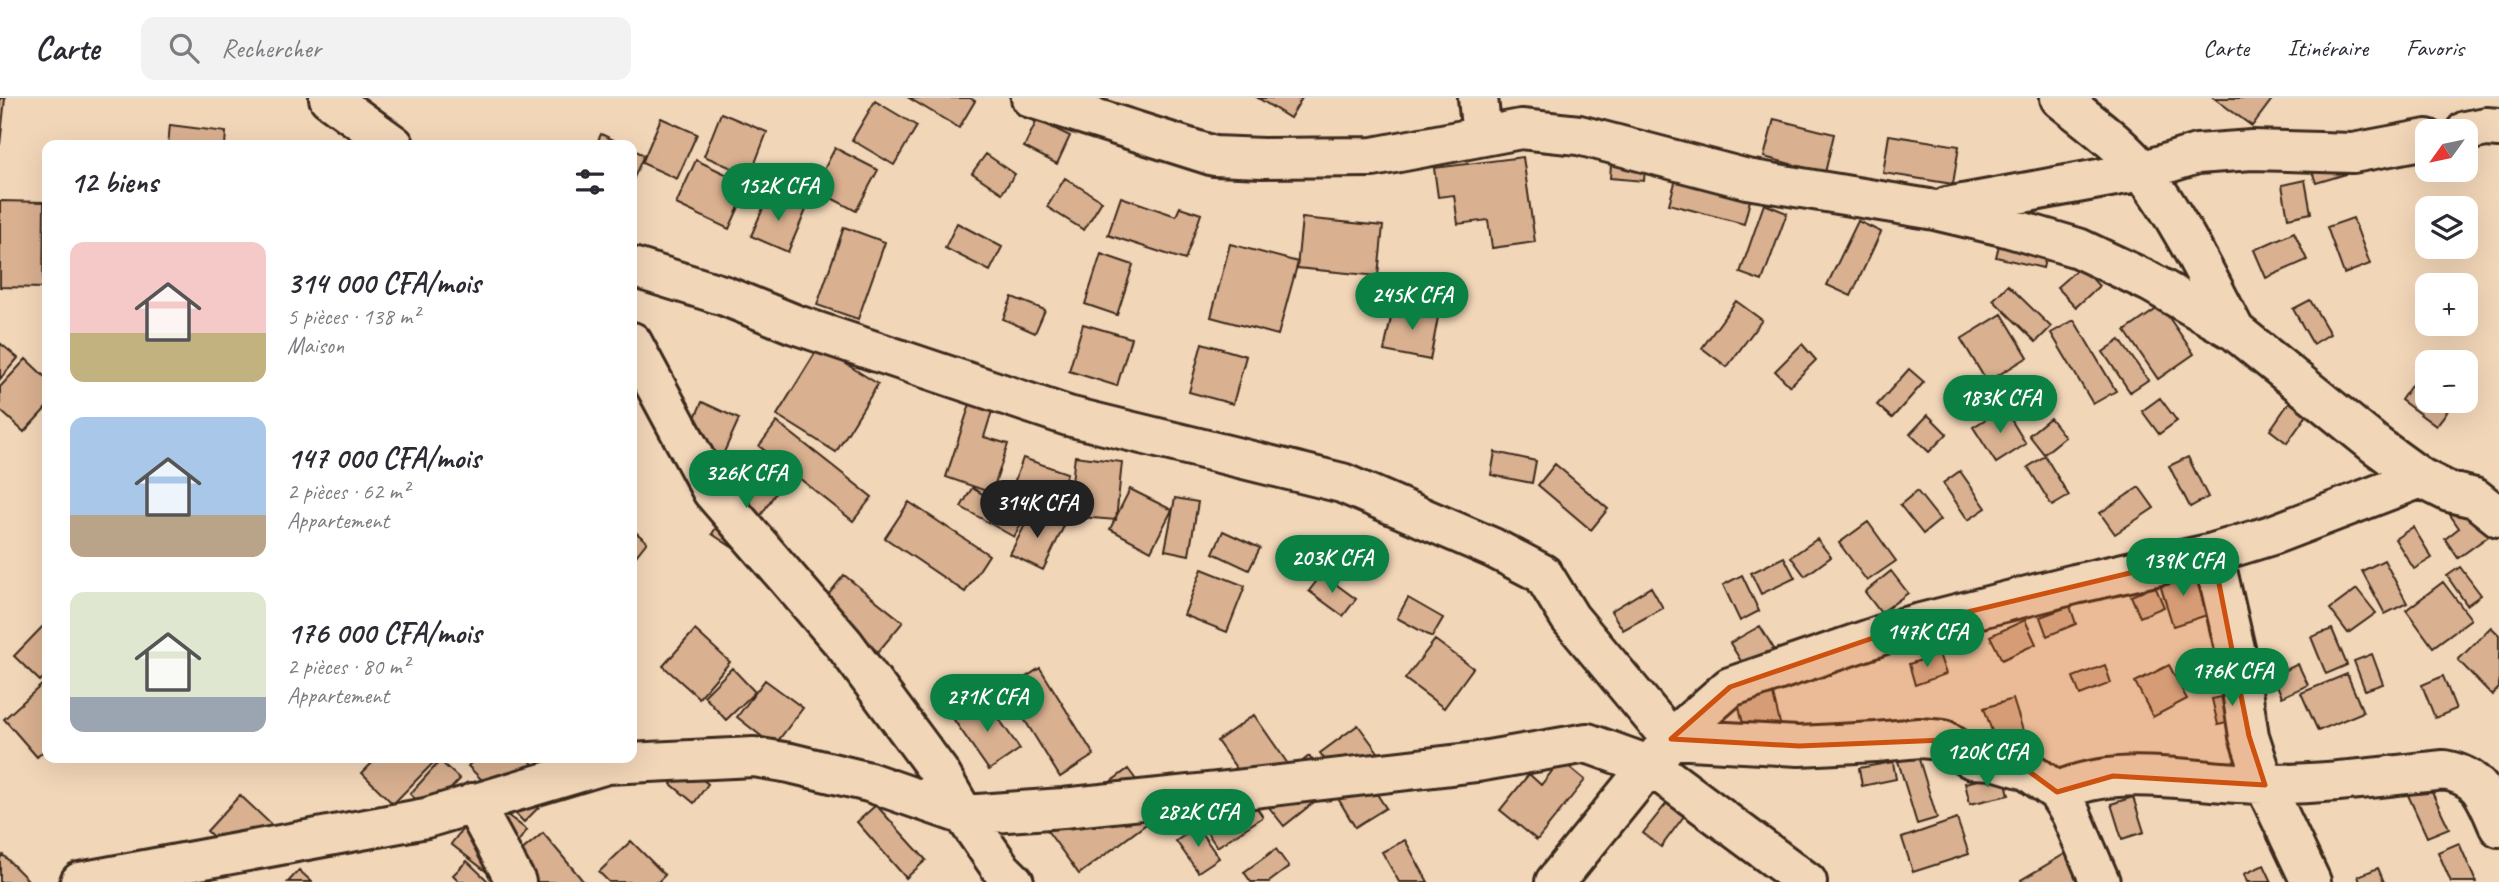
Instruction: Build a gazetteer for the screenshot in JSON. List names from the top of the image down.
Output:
{
  "north": "bottom left",
  "page": {
    "header": "Carte",
    "search": "Rechercher",
    "nav": ["Carte", "Itinéraire", "Favoris"],
    "map_buttons": ["+", "−"],
    "heading": "12 biens",
    "price": [
      "152K CFA",
      "245K CFA",
      "183K CFA",
      "326K CFA",
      "314K CFA",
      "203K CFA",
      "139K CFA",
      "147K CFA",
      "176K CFA",
      "271K CFA",
      "120K CFA",
      "282K CFA"
    ],
    "list": [
      {
        "name": "314 000 CFA/mois",
        "note": "5 pièces · 138 m² · Maison"
      },
      {
        "name": "147 000 CFA/mois",
        "note": "2 pièces · 62 m² · Appartement"
      },
      {
        "name": "176 000 CFA/mois",
        "note": "2 pièces · 80 m² · Appartement"
      }
    ]
  }
}
